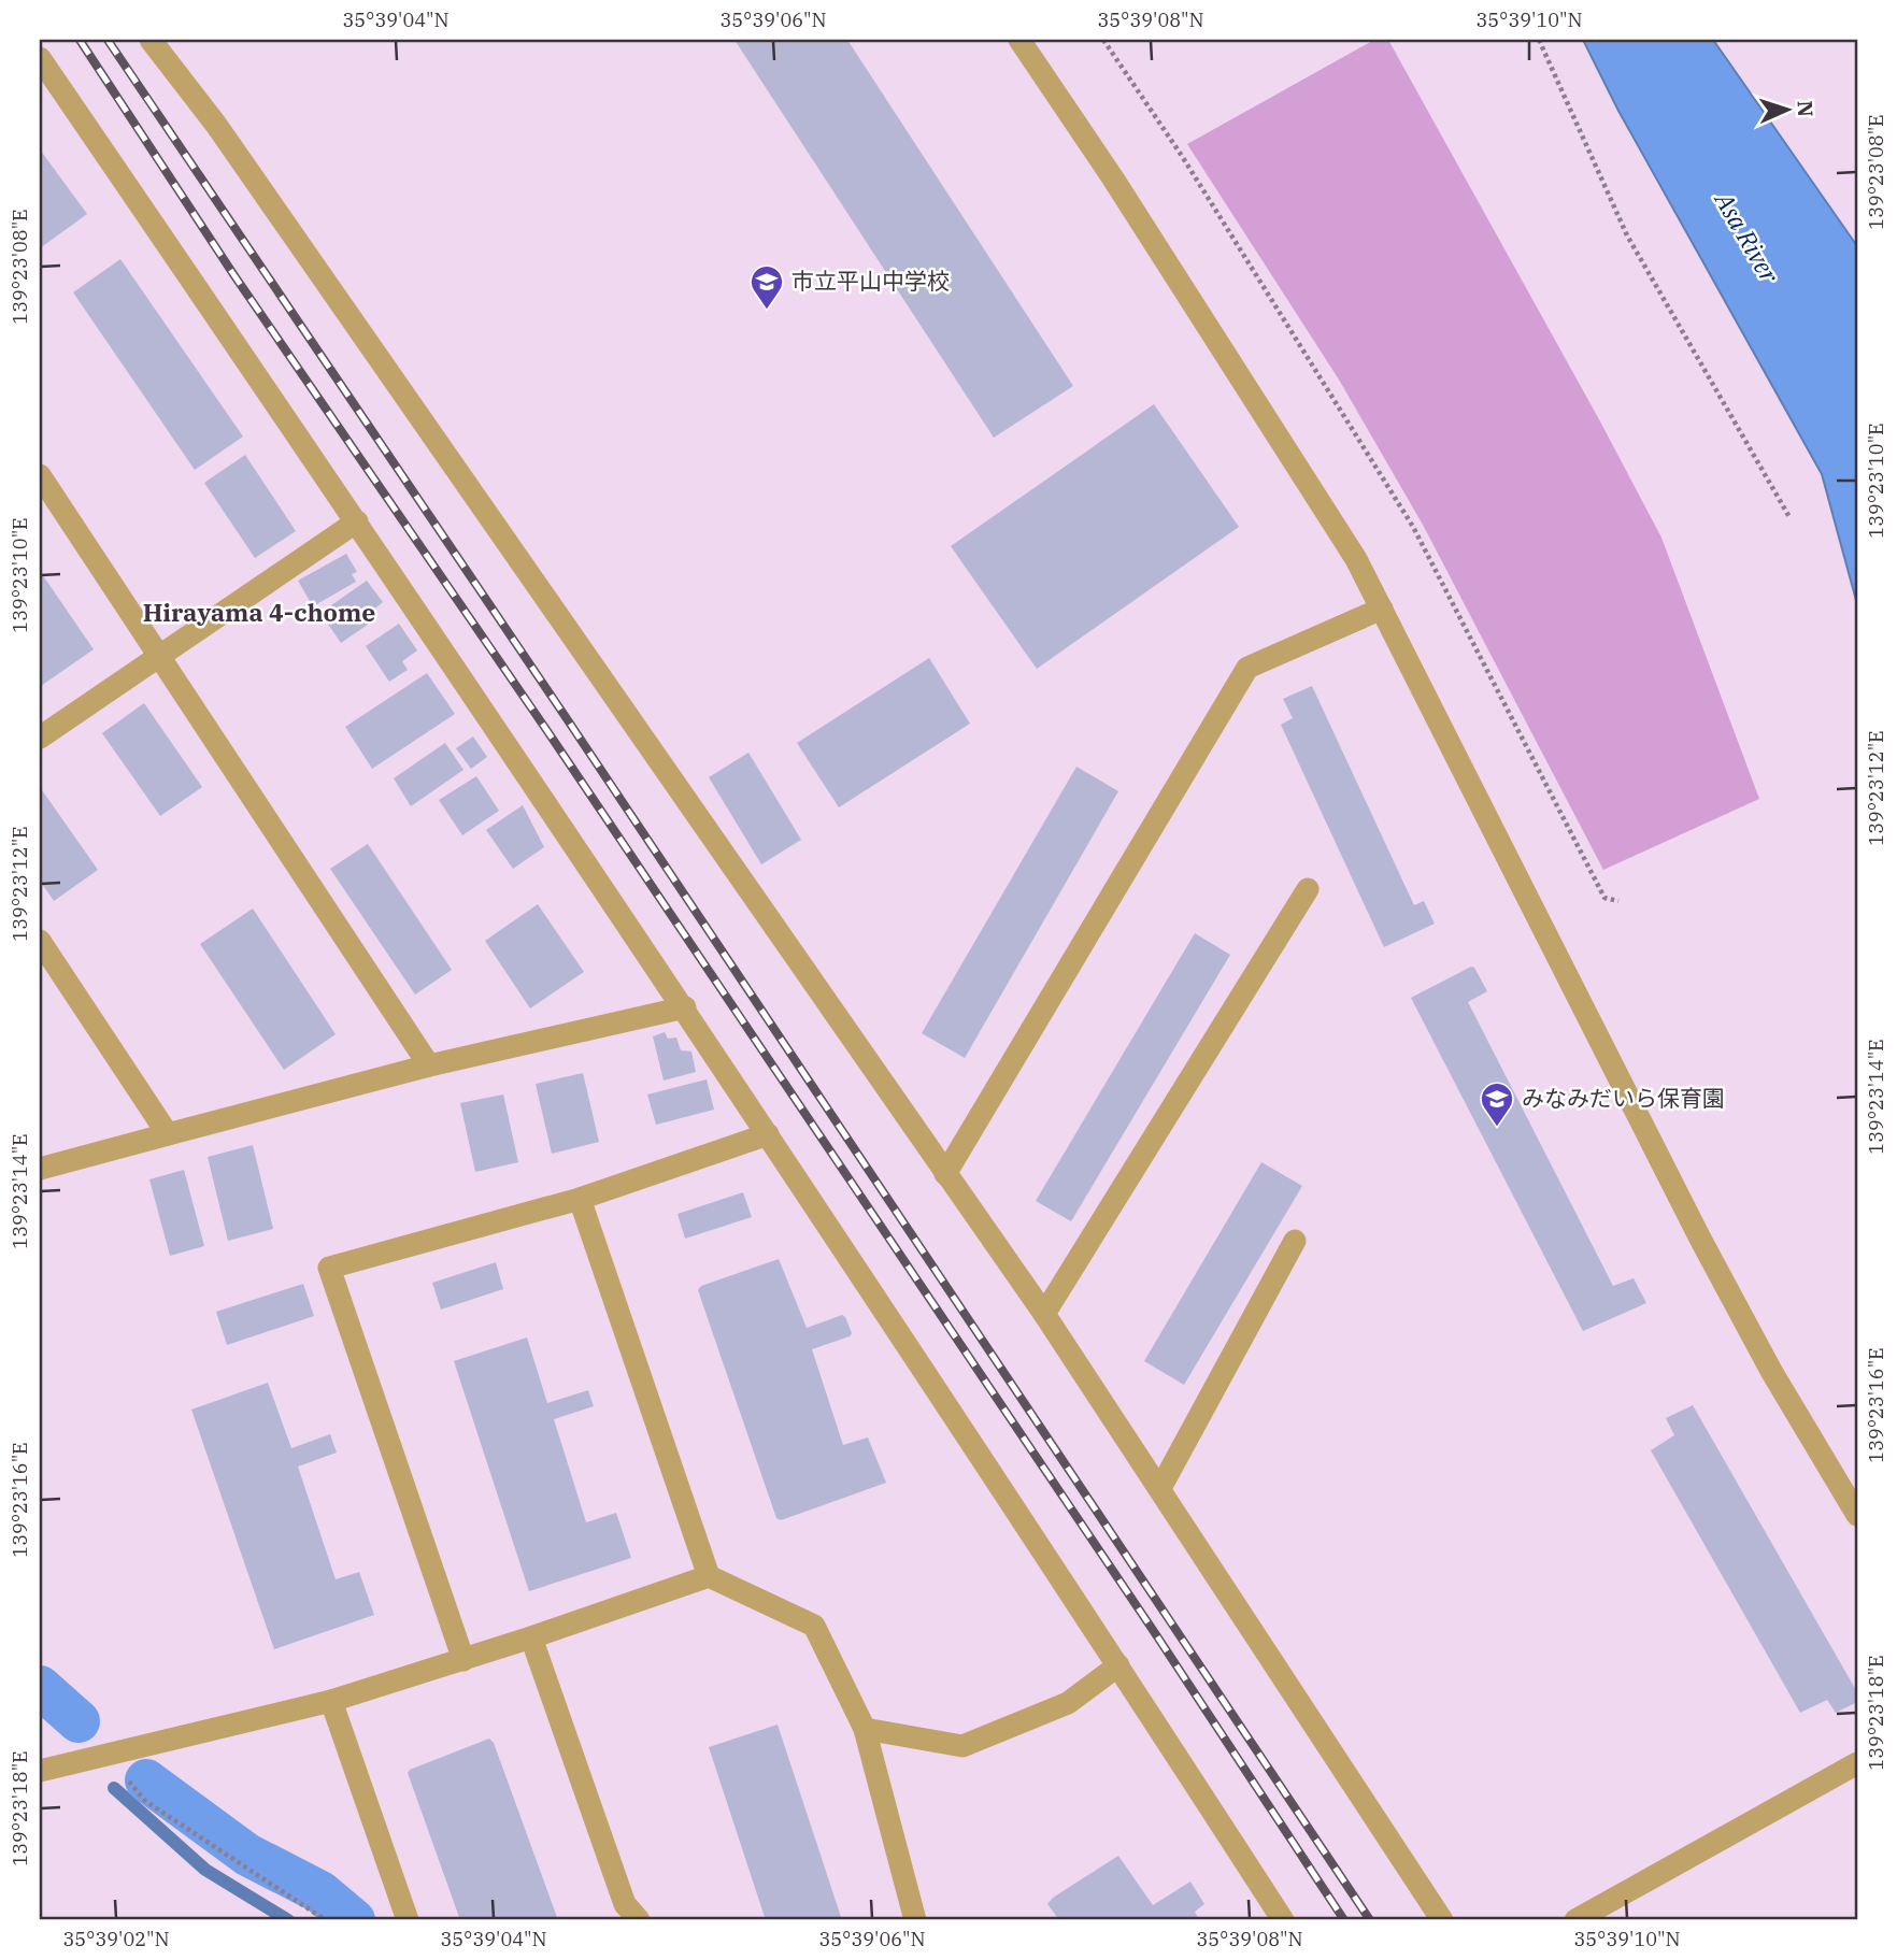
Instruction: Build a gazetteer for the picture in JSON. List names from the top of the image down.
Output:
{
  "districts": ["Hirayama 4-chome"],
  "water": ["Asa River"],
  "places": {
    "school or university": ["市立平山中学校", "みなみだいら保育園"]
  },
  "north": "right",
  "coordinates": [
    "35°39'04\"N",
    "35°39'06\"N",
    "35°39'08\"N",
    "35°39'10\"N",
    "139°23'08\"E",
    "139°23'10\"E",
    "139°23'12\"E",
    "139°23'14\"E",
    "139°23'16\"E",
    "139°23'18\"E",
    "35°39'02\"N"
  ]
}
